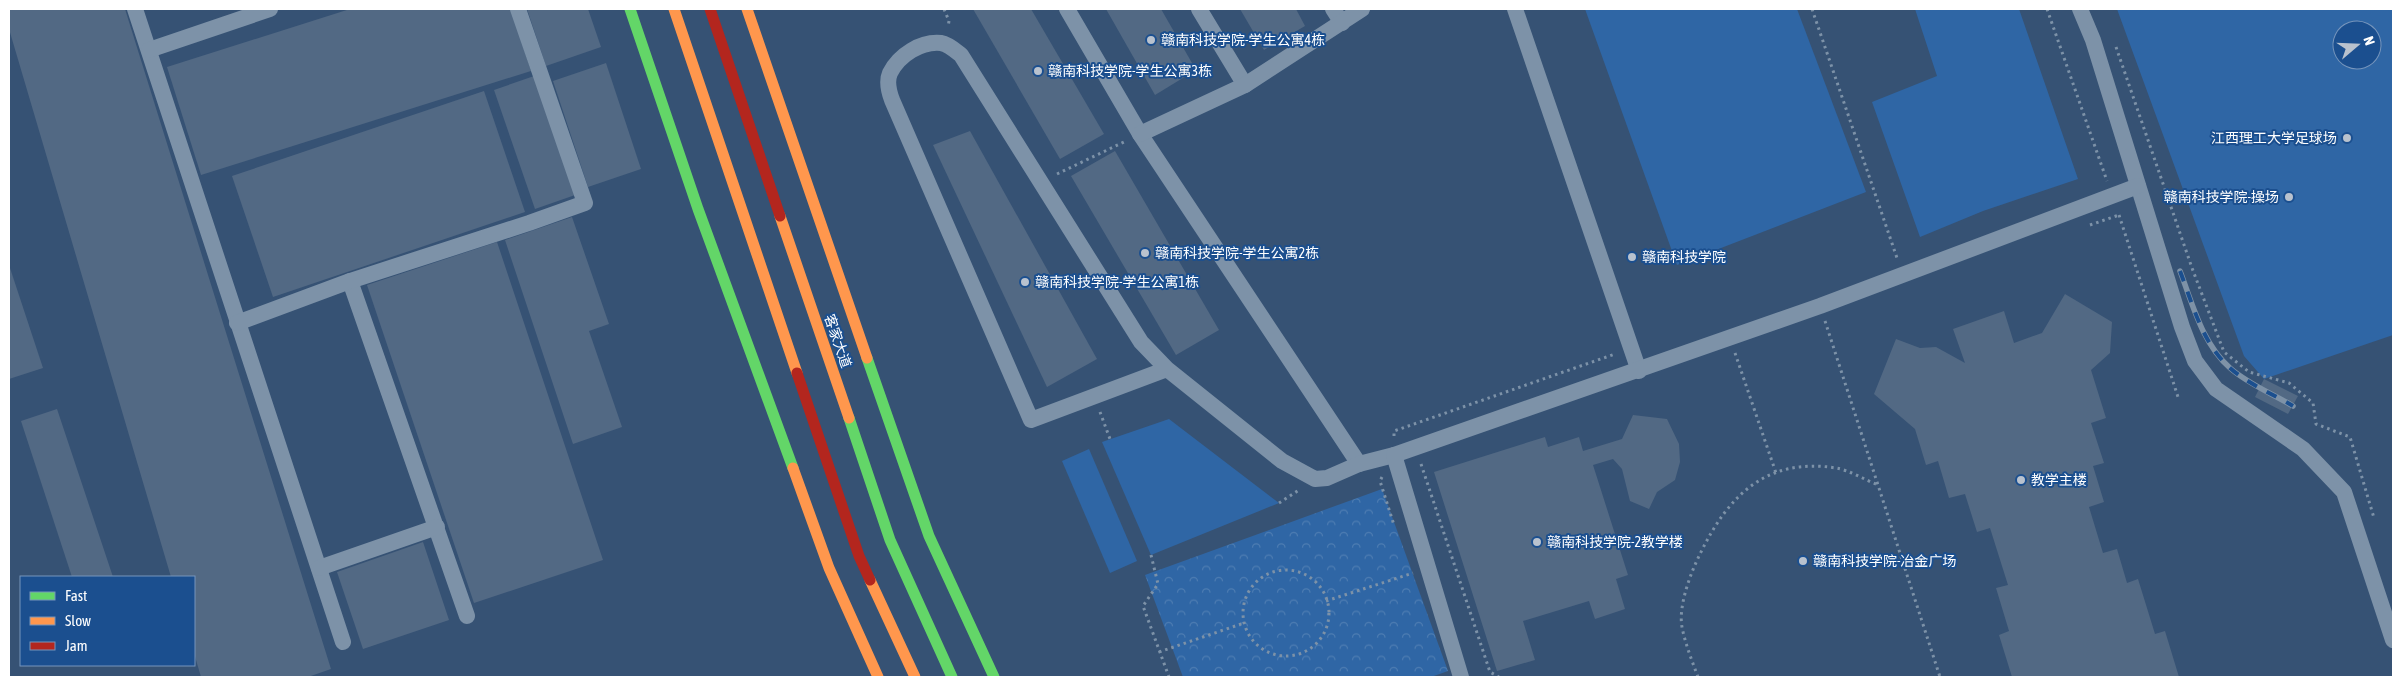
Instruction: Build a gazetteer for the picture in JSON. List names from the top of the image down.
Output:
{
  "streets": {
    "street": ["客家大道"]
  },
  "places": [
    "赣南科技学院-学生公寓4栋",
    "赣南科技学院-学生公寓3栋",
    "江西理工大学足球场",
    "赣南科技学院-操场",
    "赣南科技学院-学生公寓2栋",
    "赣南科技学院",
    "赣南科技学院-学生公寓1栋",
    "教学主楼",
    "赣南科技学院-2教学楼",
    "赣南科技学院-冶金广场"
  ],
  "legend": ["Fast", "Slow", "Jam"],
  "north": "right"
}
